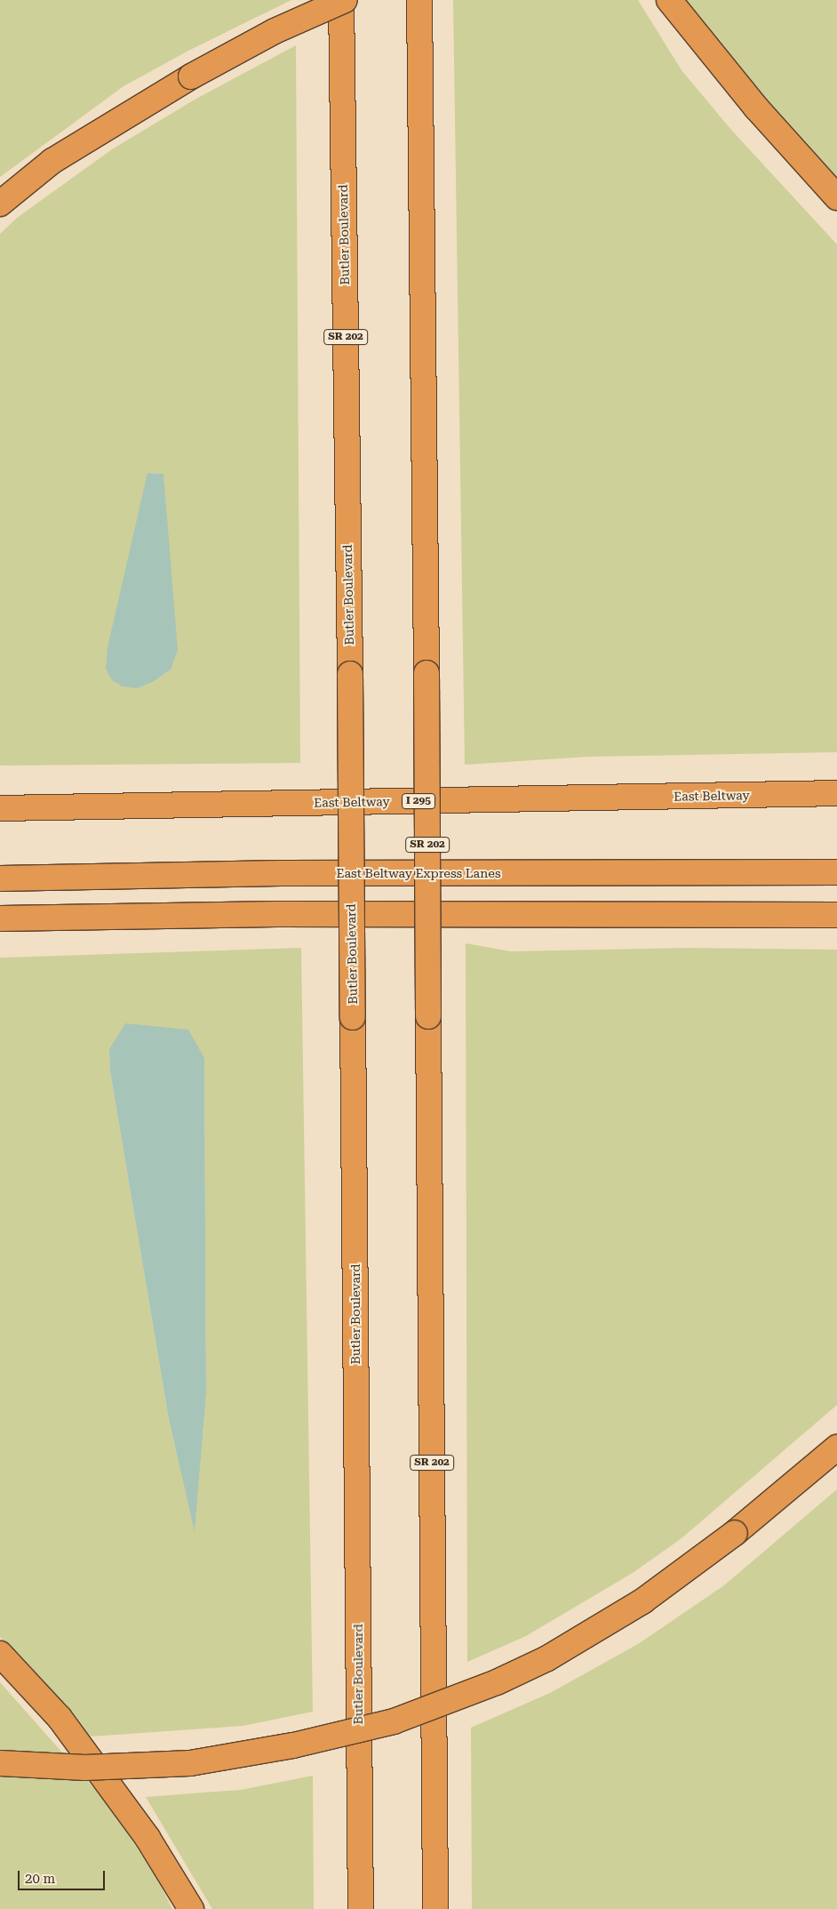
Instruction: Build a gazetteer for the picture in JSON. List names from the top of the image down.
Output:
{
  "streets": {
    "highway": [
      "Butler Boulevard",
      "SR 202",
      "East Beltway",
      "I 295",
      "East Beltway Express Lanes"
    ]
  },
  "scale_bar": "20 m"
}
